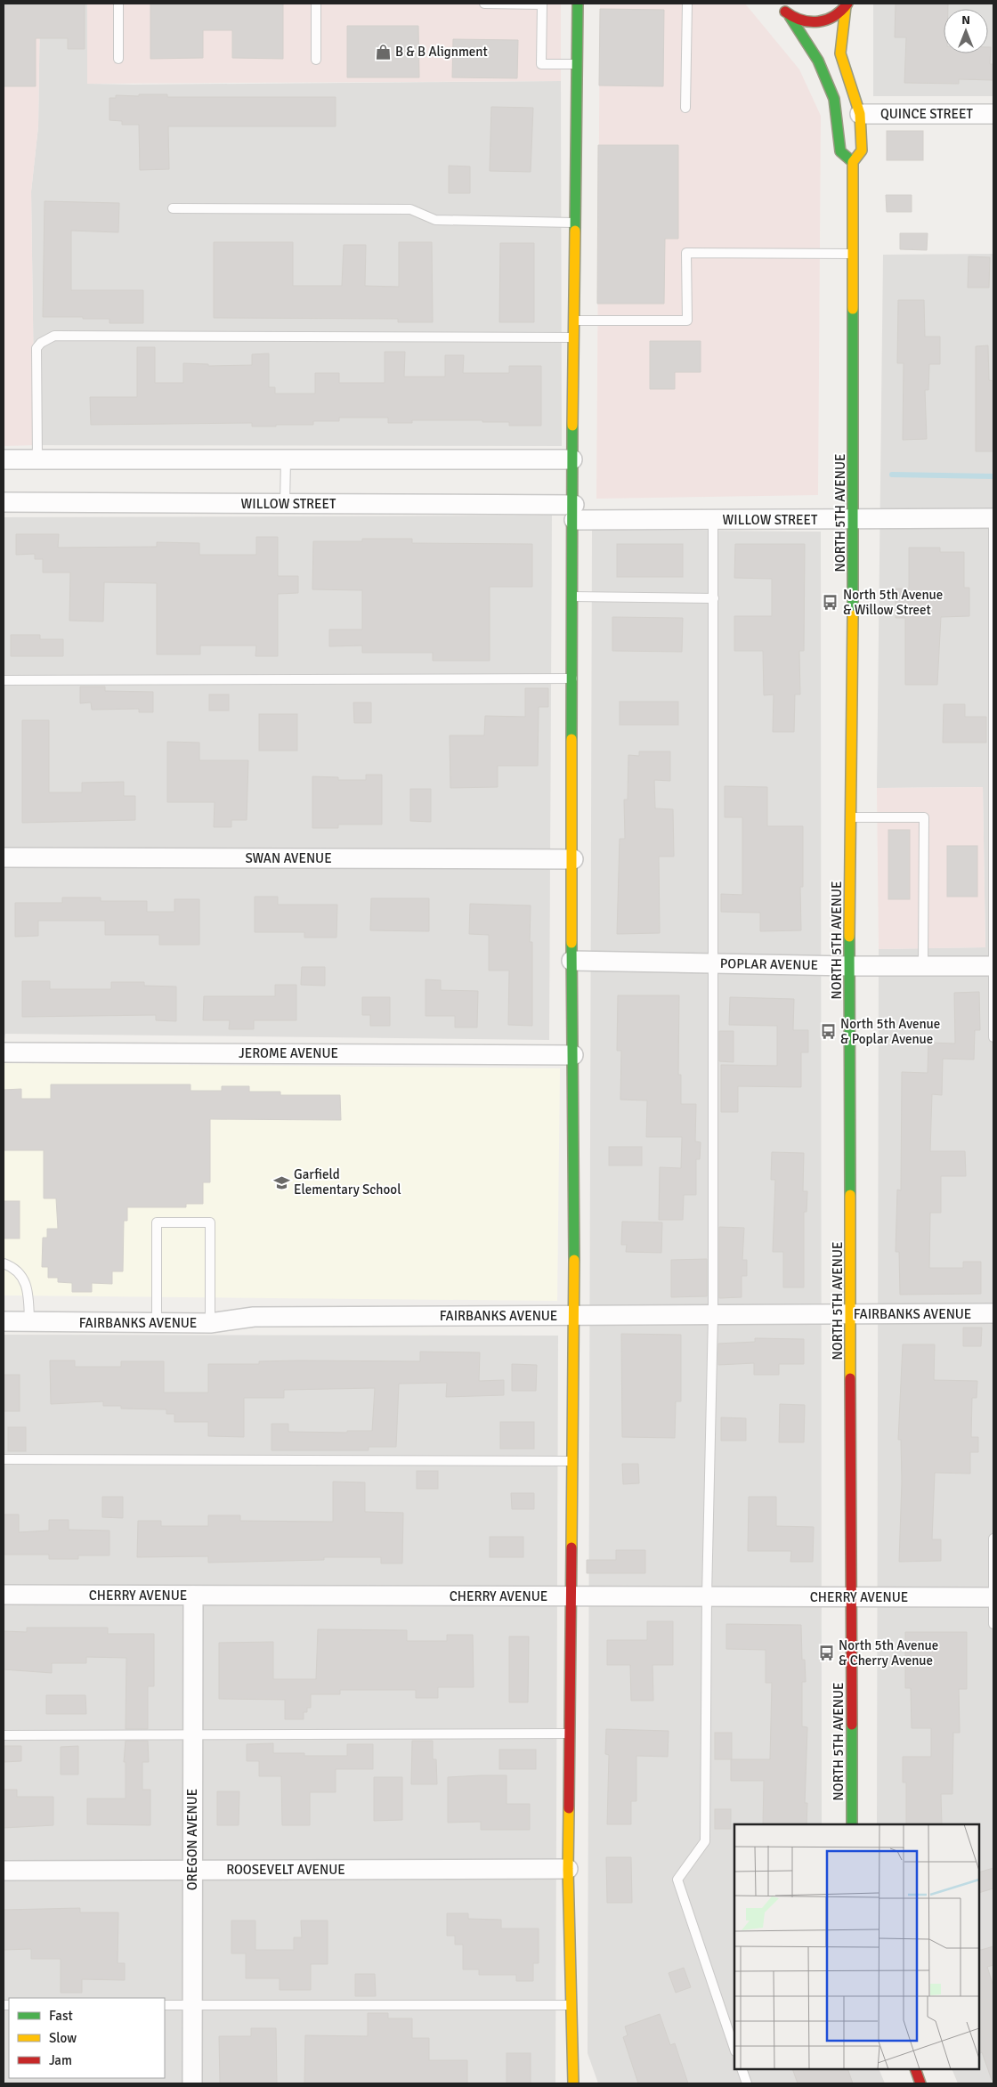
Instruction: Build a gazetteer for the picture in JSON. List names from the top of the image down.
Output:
{
  "streets": {
    "main road": ["NORTH 5TH AVENUE"],
    "street": [
      "QUINCE STREET",
      "WILLOW STREET",
      "SWAN AVENUE",
      "POPLAR AVENUE",
      "JEROME AVENUE",
      "FAIRBANKS AVENUE",
      "CHERRY AVENUE",
      "OREGON AVENUE",
      "ROOSEVELT AVENUE"
    ]
  },
  "crossings": [
    ["QUINCE STREET", "NORTH 5TH AVENUE"],
    ["WILLOW STREET", "NORTH 5TH AVENUE"],
    ["NORTH 5TH AVENUE", "POPLAR AVENUE"],
    ["NORTH 5TH AVENUE", "FAIRBANKS AVENUE"],
    ["NORTH 5TH AVENUE", "CHERRY AVENUE"],
    ["CHERRY AVENUE", "OREGON AVENUE"],
    ["OREGON AVENUE", "ROOSEVELT AVENUE"]
  ],
  "places": {
    "shop": ["B & B Alignment"],
    "bus stop": ["North 5th Avenue & Willow Street", "North 5th Avenue & Poplar Avenue", "North 5th Avenue & Cherry Avenue"],
    "school or university": ["Garfield Elementary School"]
  },
  "legend": ["Fast", "Slow", "Jam"],
  "north": "top"
}
